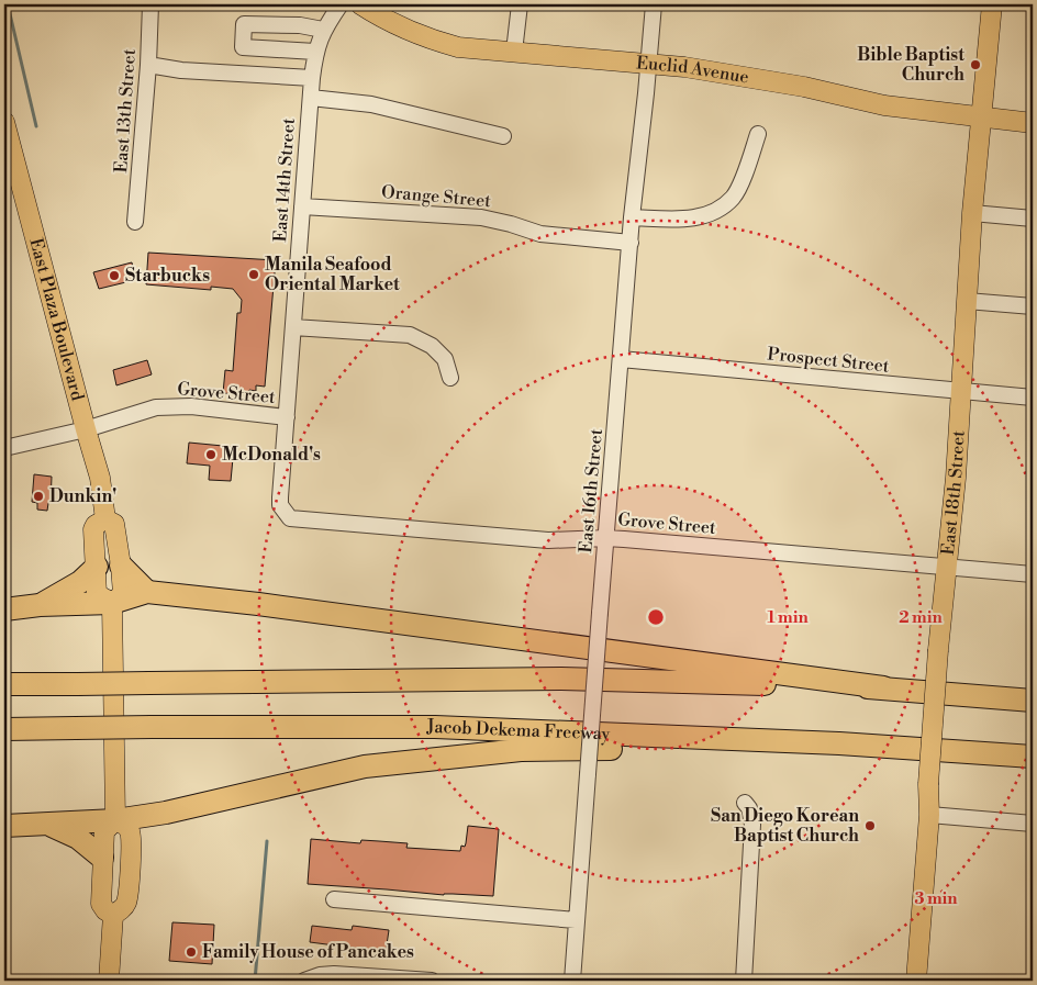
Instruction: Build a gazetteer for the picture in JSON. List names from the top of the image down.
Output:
{
  "streets": {
    "highway": ["Jacob Dekema Freeway"],
    "main road": ["Euclid Avenue", "East Plaza Boulevard", "East 18th Street"],
    "street": [
      "East 13th Street",
      "East 14th Street",
      "Orange Street",
      "Prospect Street",
      "Grove Street",
      "East 16th Street"
    ]
  },
  "crossings": [
    ["Euclid Avenue", "East 16th Street"],
    ["Euclid Avenue", "East 18th Street"],
    ["East 14th Street", "Orange Street"],
    ["East 14th Street", "Grove Street"],
    ["Orange Street", "East 16th Street"],
    ["East Plaza Boulevard", "Grove Street"],
    ["Prospect Street", "East 16th Street"],
    ["Prospect Street", "East 18th Street"],
    ["Grove Street", "East 16th Street"],
    ["Grove Street", "East 18th Street"]
  ],
  "places": [
    "Bible Baptist Church",
    "Manila Seafood Oriental Market",
    "Starbucks",
    "McDonald's",
    "Dunkin'",
    "San Diego Korean Baptist Church",
    "Family House of Pancakes"
  ],
  "rings": ["1 min", "2 min", "3 min"]
}
